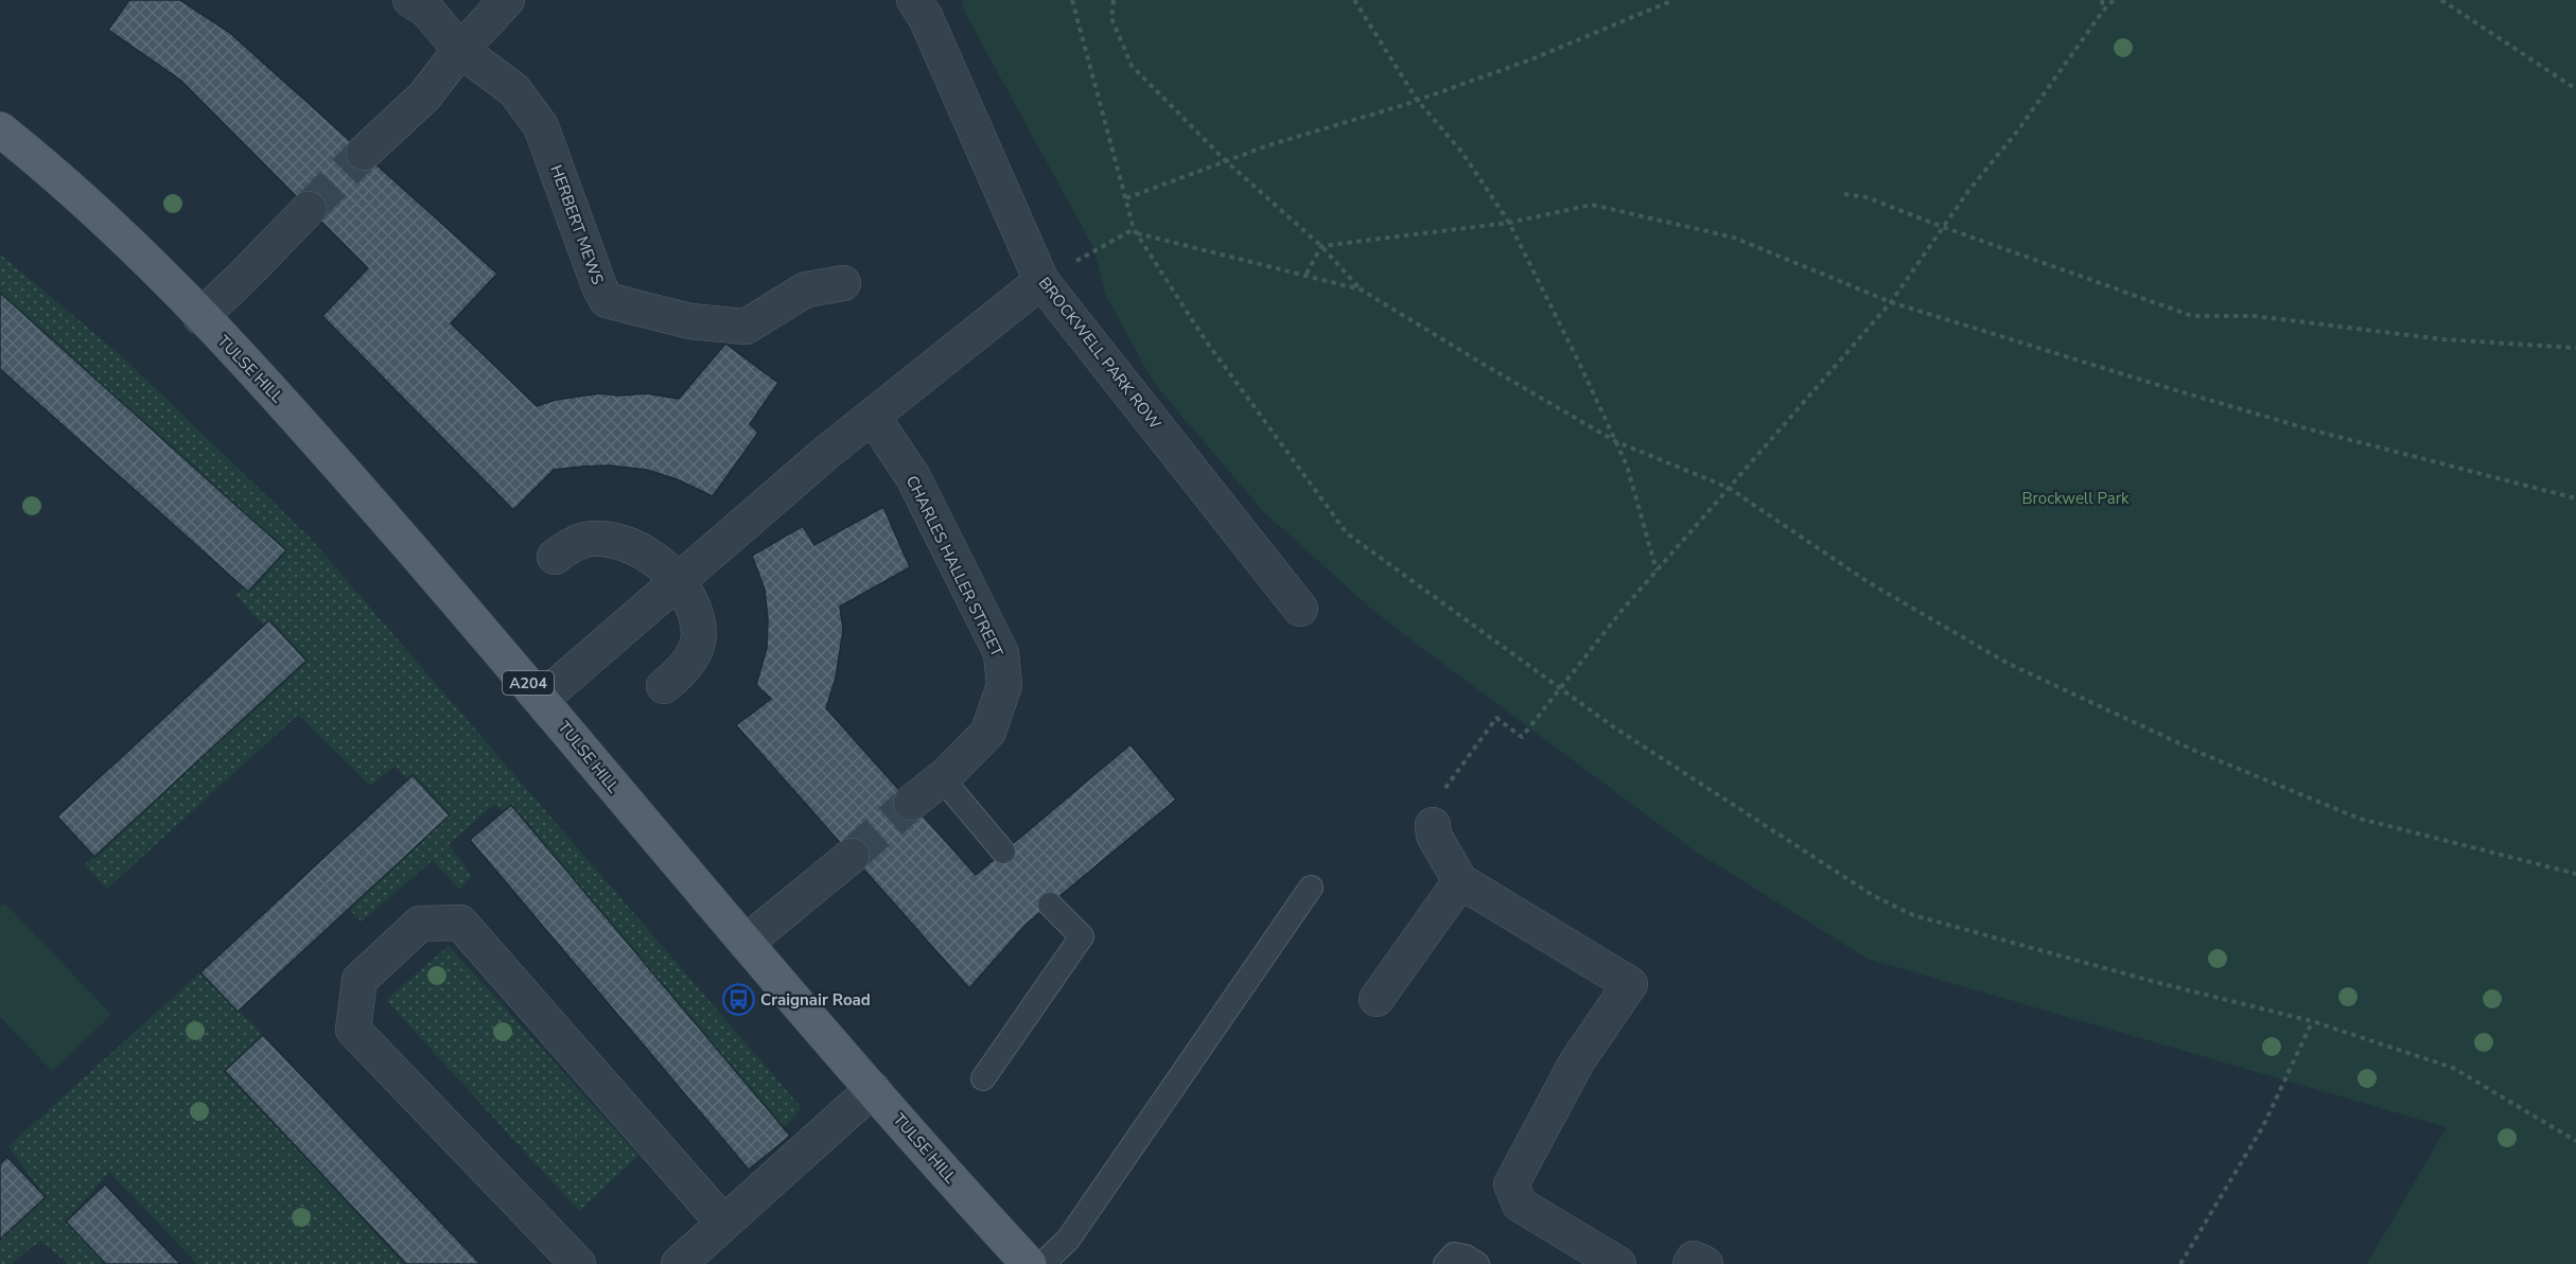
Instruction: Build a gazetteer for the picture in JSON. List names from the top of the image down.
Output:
{
  "streets": {
    "main road": ["TULSE HILL", "A204"],
    "street": ["HERBERT MEWS", "BROCKWELL PARK ROW", "CHARLES HALLER STREET"]
  },
  "parks": ["Brockwell Park"],
  "places": {
    "bus stop": ["Craignair Road"]
  }
}
